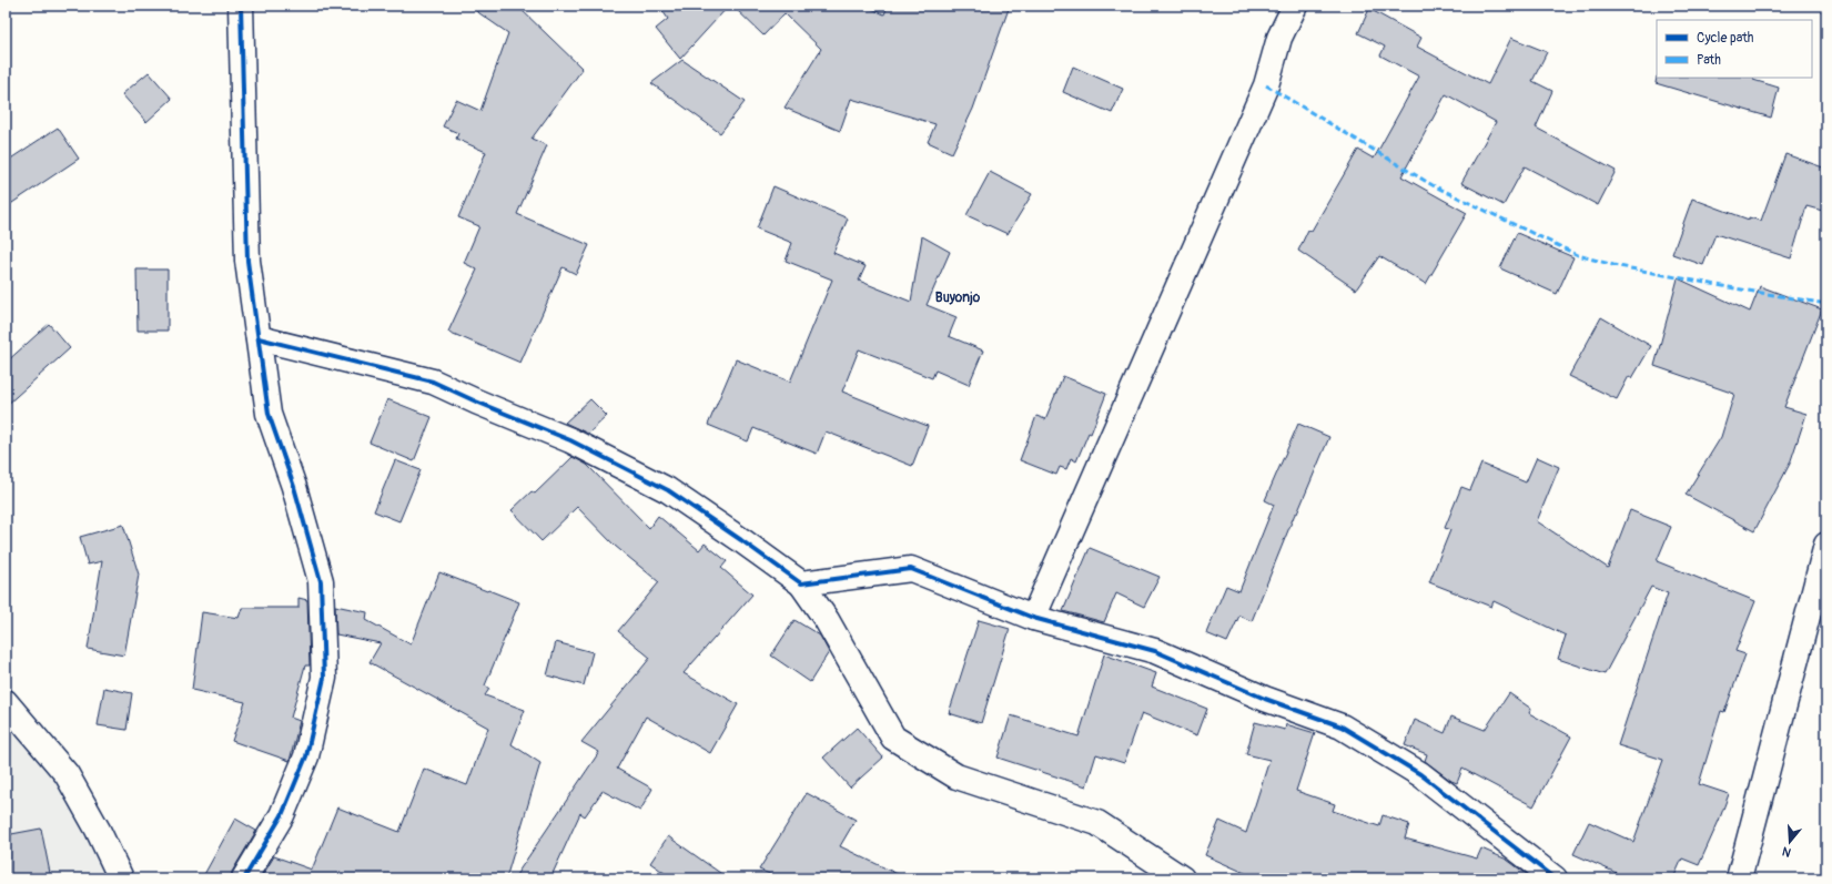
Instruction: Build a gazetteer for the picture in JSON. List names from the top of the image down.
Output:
{
  "districts": ["Buyonjo"],
  "legend": ["Cycle path", "Path"],
  "north": "bottom"
}
